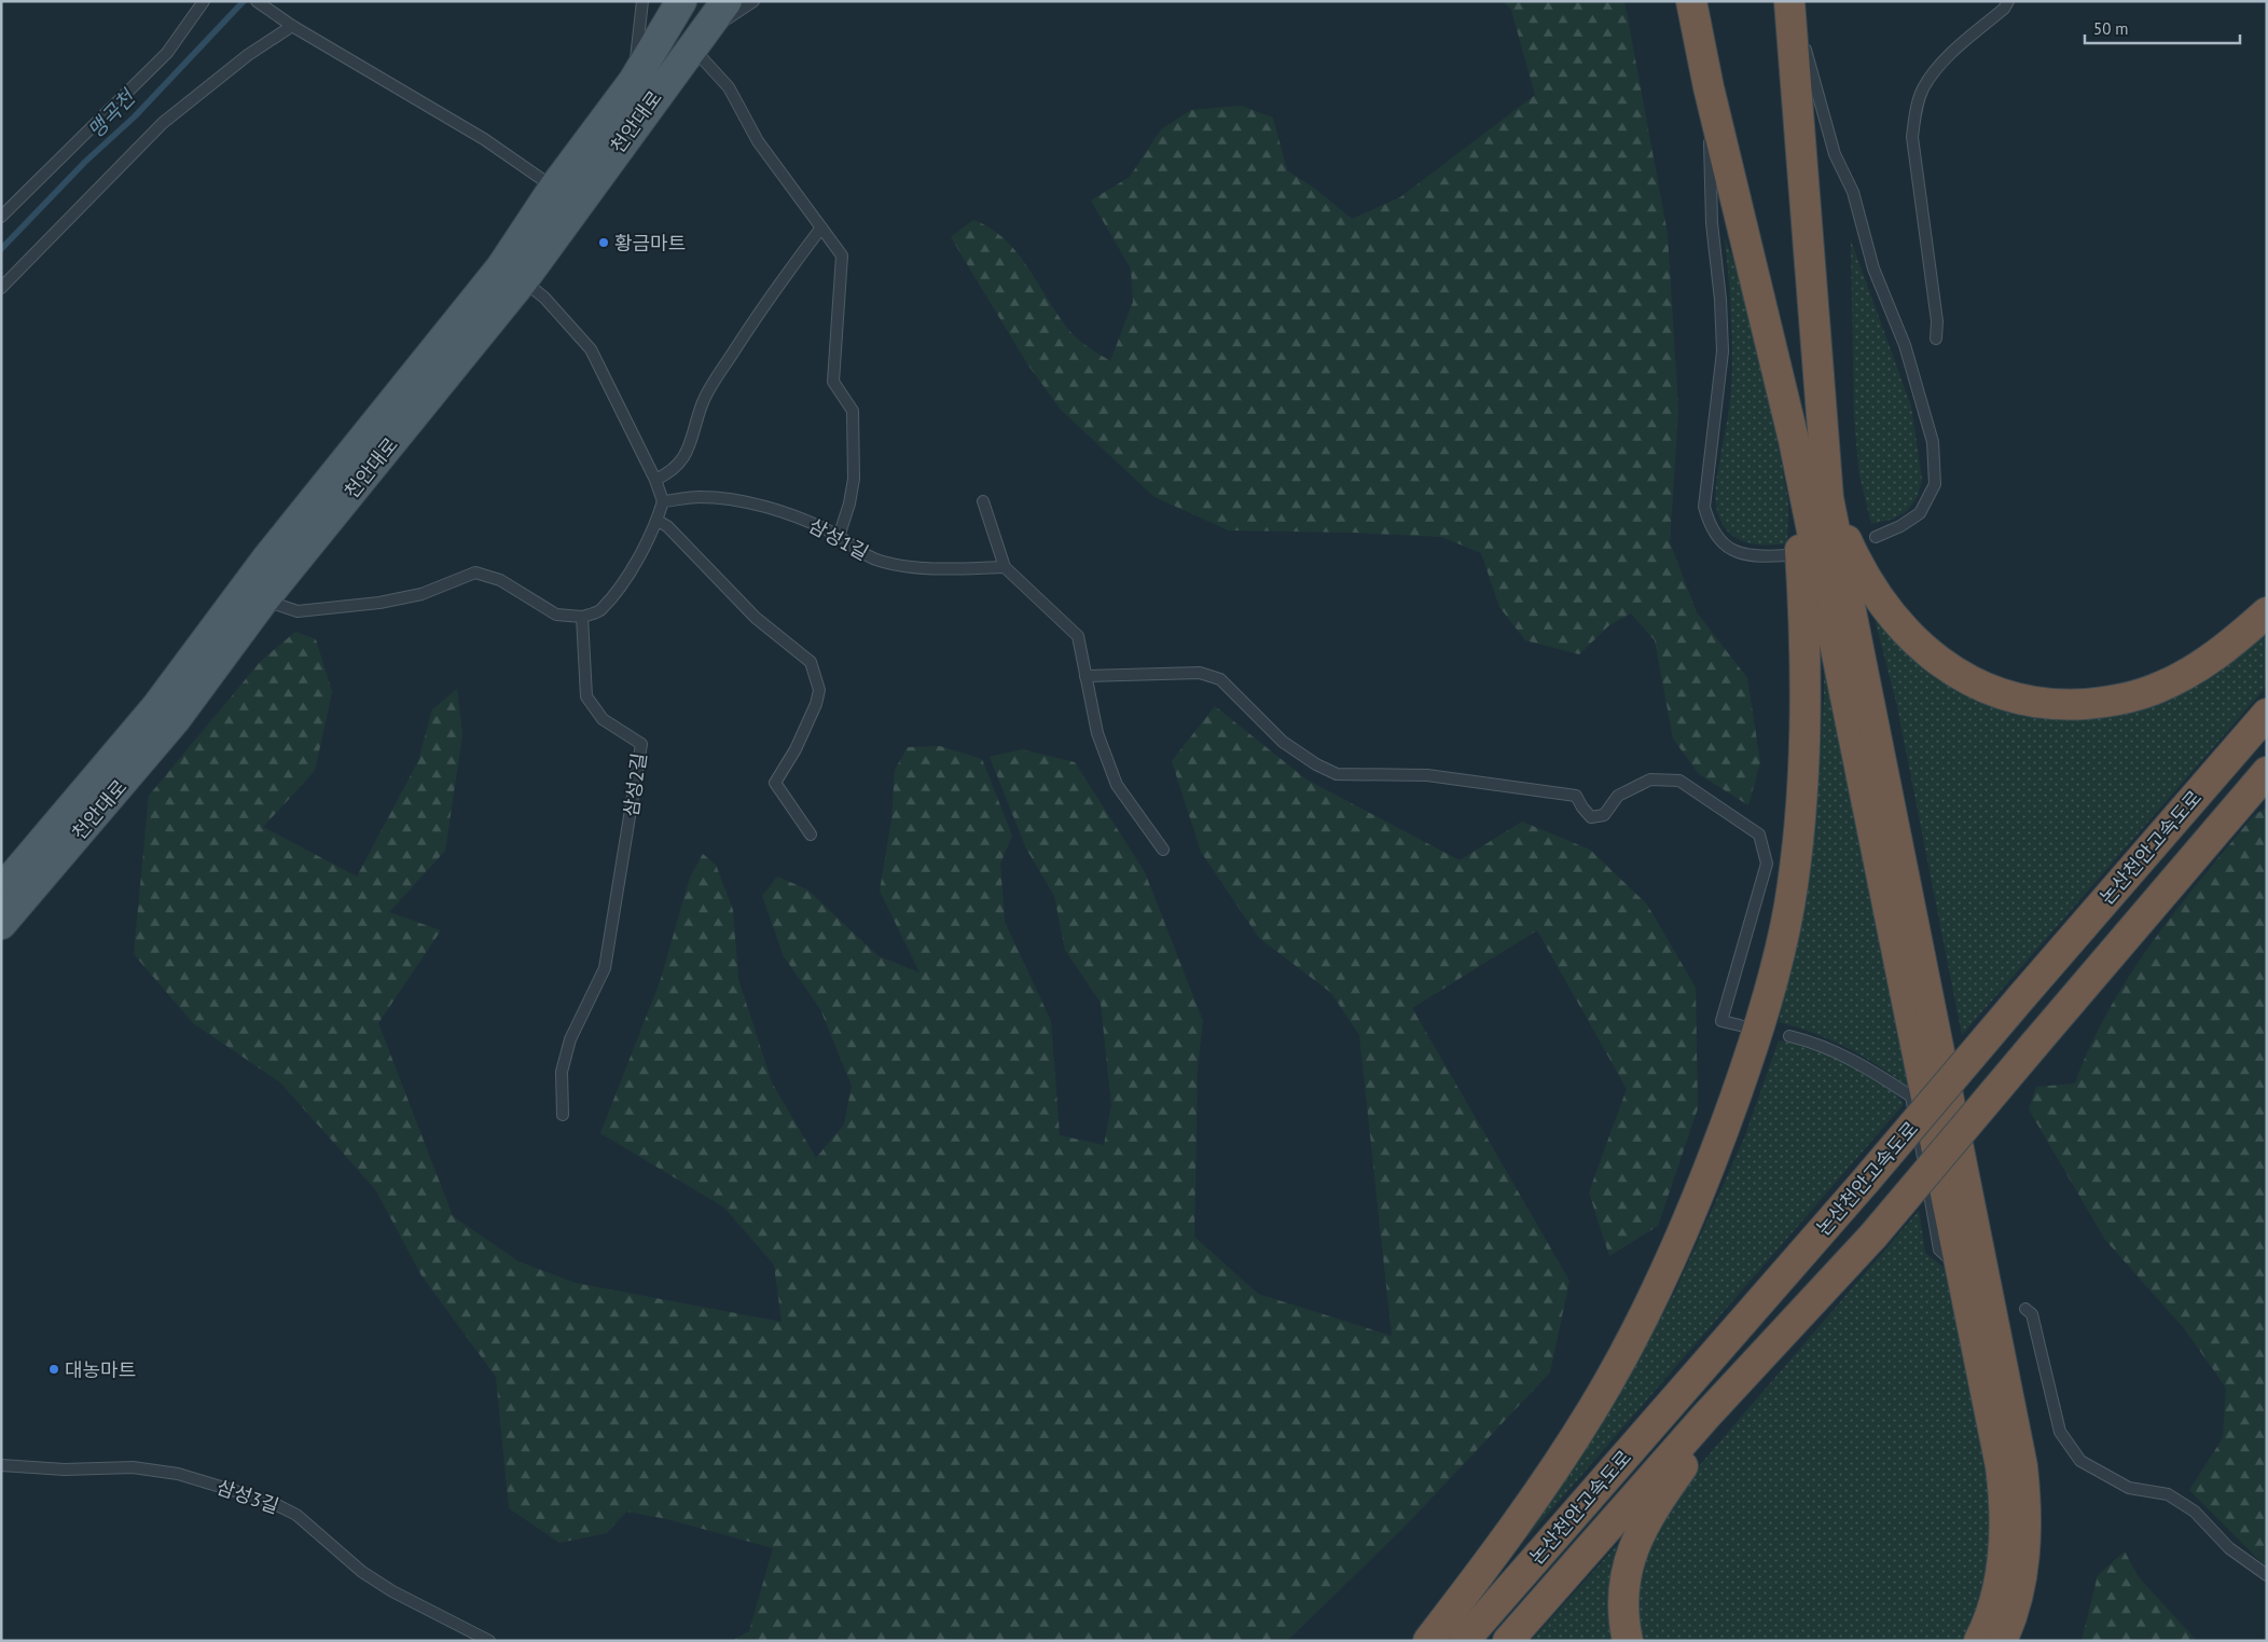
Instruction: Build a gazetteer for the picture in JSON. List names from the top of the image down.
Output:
{
  "streets": {
    "highway": ["논산천안고속도로"],
    "main road": ["천안대로"],
    "lane": ["삼성1길", "삼성2길", "삼성3길"]
  },
  "water": ["맹곡천"],
  "places": ["황금마트", "대농마트"],
  "scale_bar": "50 m"
}
